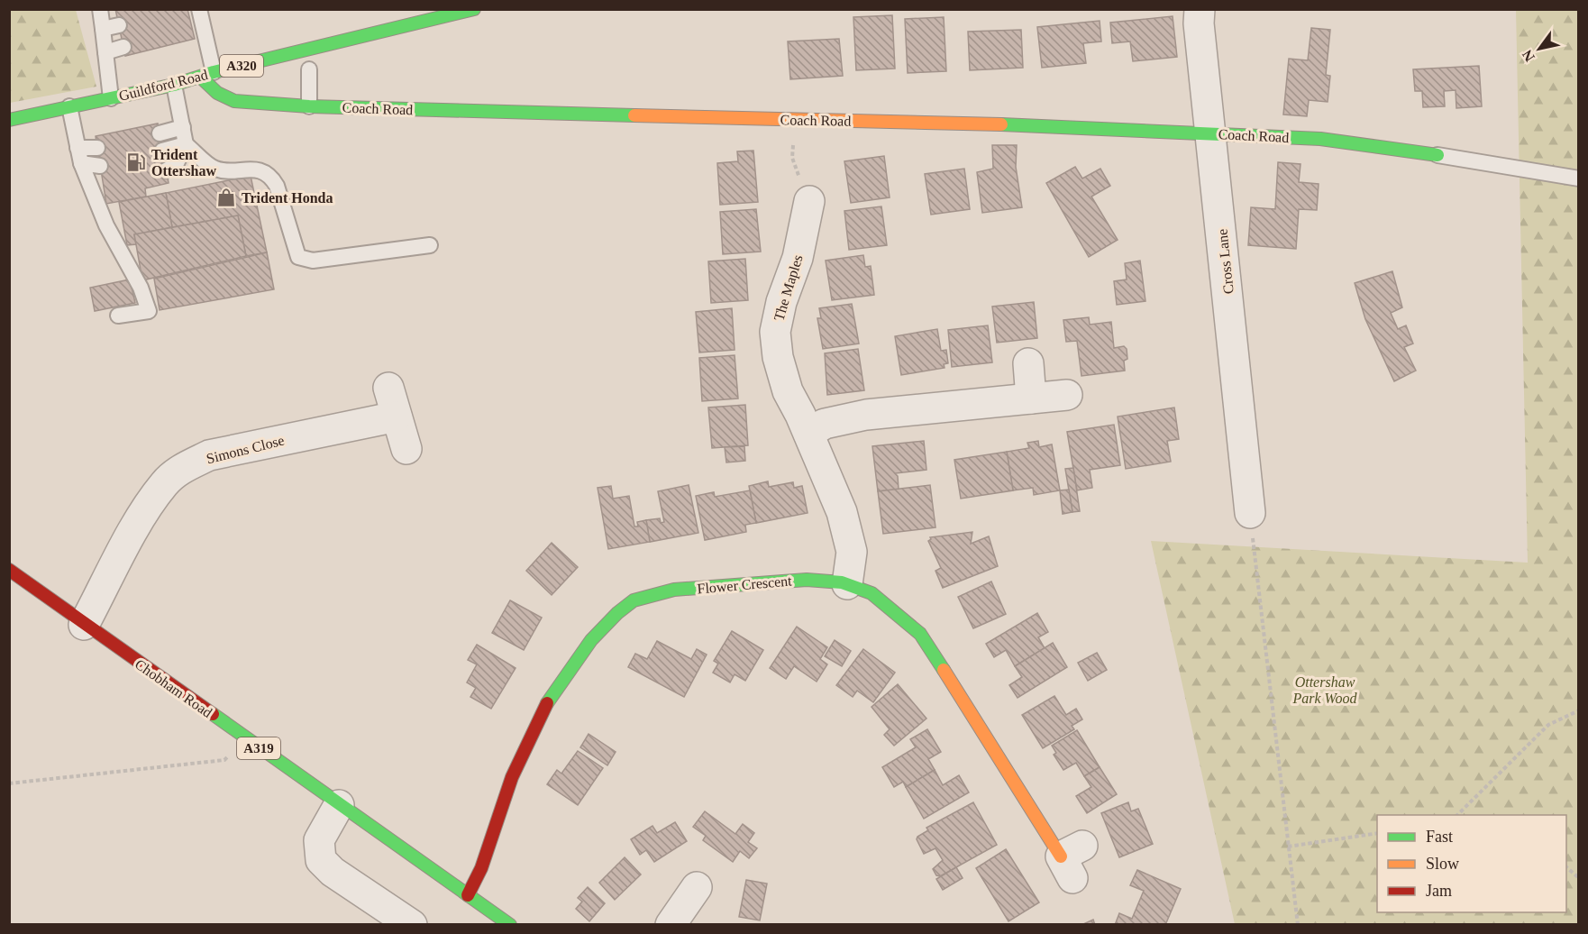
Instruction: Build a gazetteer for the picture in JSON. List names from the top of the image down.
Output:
{
  "streets": {
    "street": [
      "A320",
      "Guildford Road",
      "Coach Road",
      "Cross Lane",
      "The Maples",
      "Simons Close",
      "Flower Crescent",
      "Chobham Road",
      "A319"
    ]
  },
  "crossings": [
    ["Guildford Road", "Coach Road"],
    ["Coach Road", "Cross Lane"],
    ["The Maples", "Flower Crescent"],
    ["Simons Close", "Chobham Road"],
    ["Flower Crescent", "Chobham Road"]
  ],
  "parks": ["Ottershaw Park Wood"],
  "places": {
    "fuel station": ["Trident Ottershaw"],
    "shop": ["Trident Honda"]
  },
  "legend": ["Fast", "Slow", "Jam"],
  "north": "bottom left"
}
